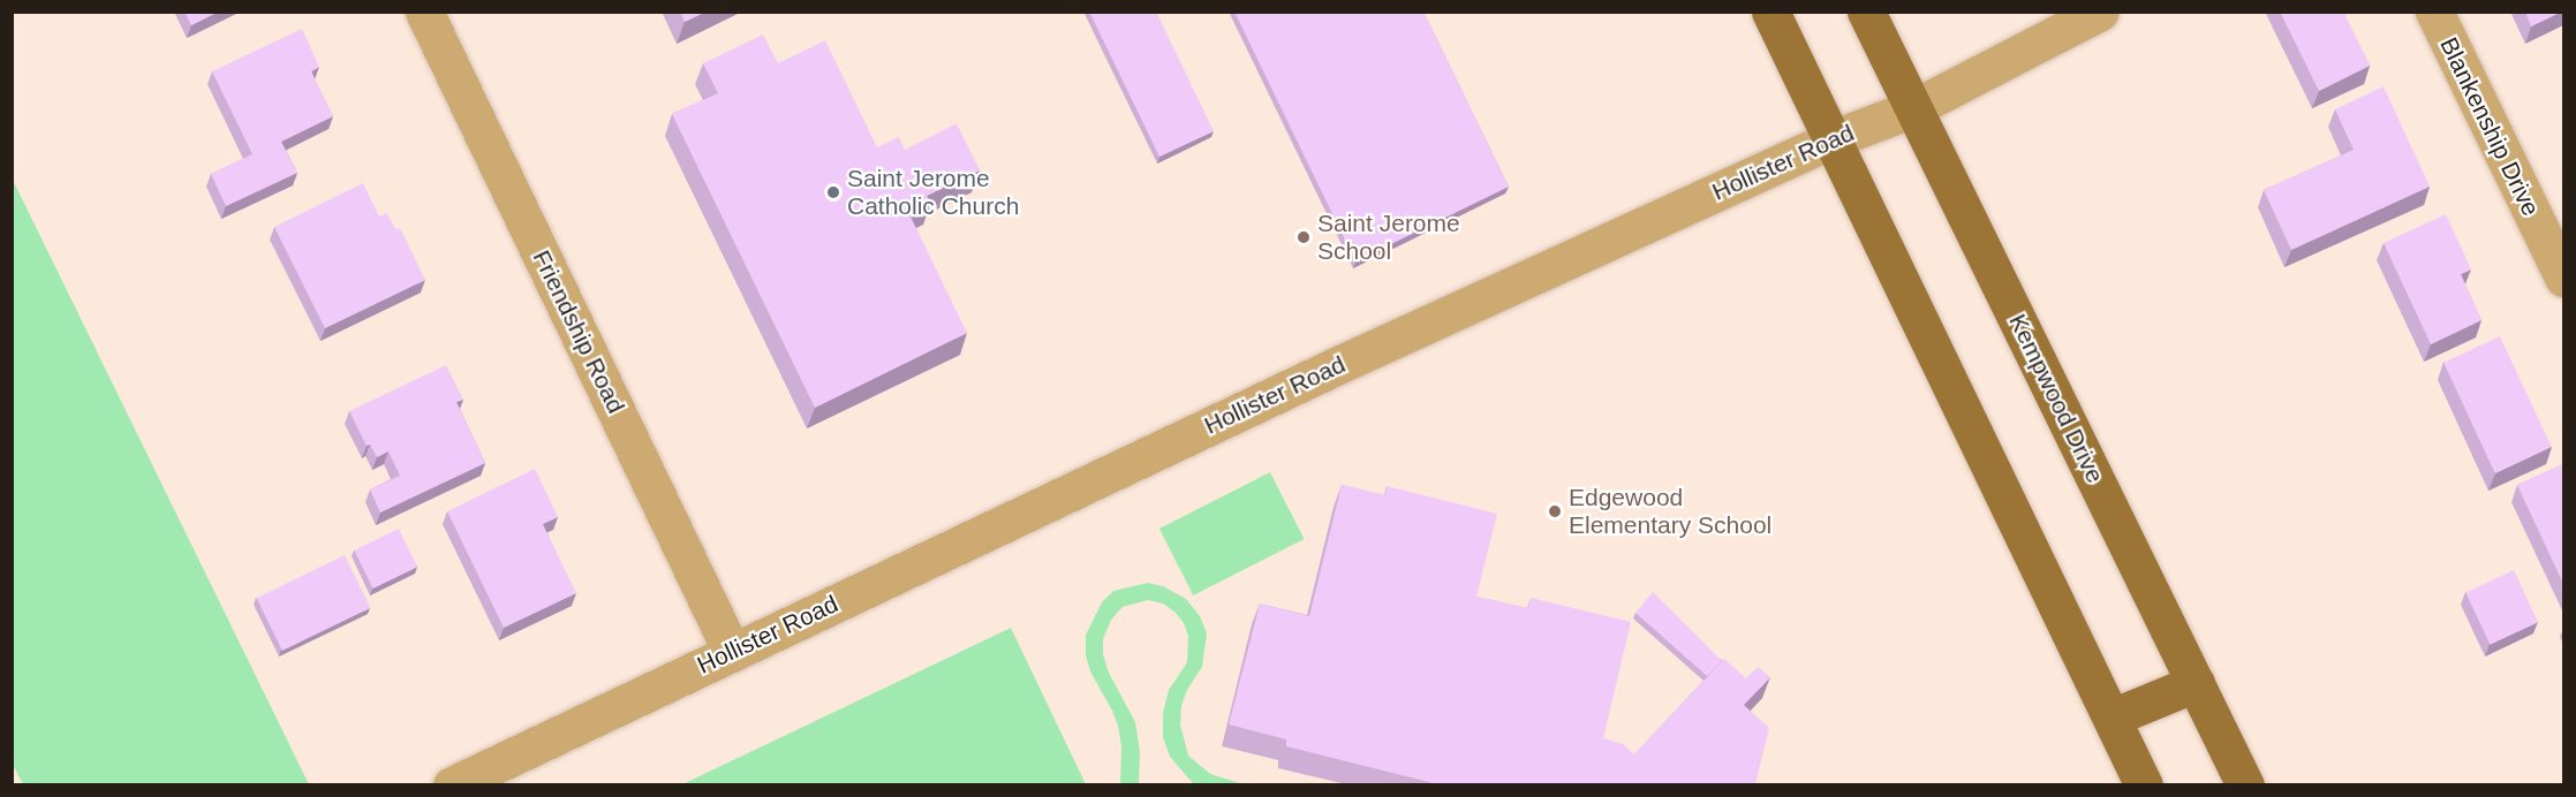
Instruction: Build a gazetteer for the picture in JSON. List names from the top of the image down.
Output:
{
  "streets": {
    "main road": ["Kempwood Drive"],
    "street": ["Blankenship Drive", "Hollister Road", "Friendship Road"]
  },
  "crossings": [
    ["Hollister Road", "Friendship Road"],
    ["Hollister Road", "Kempwood Drive"]
  ],
  "places": ["Saint Jerome Catholic Church", "Saint Jerome School", "Edgewood Elementary School"]
}
